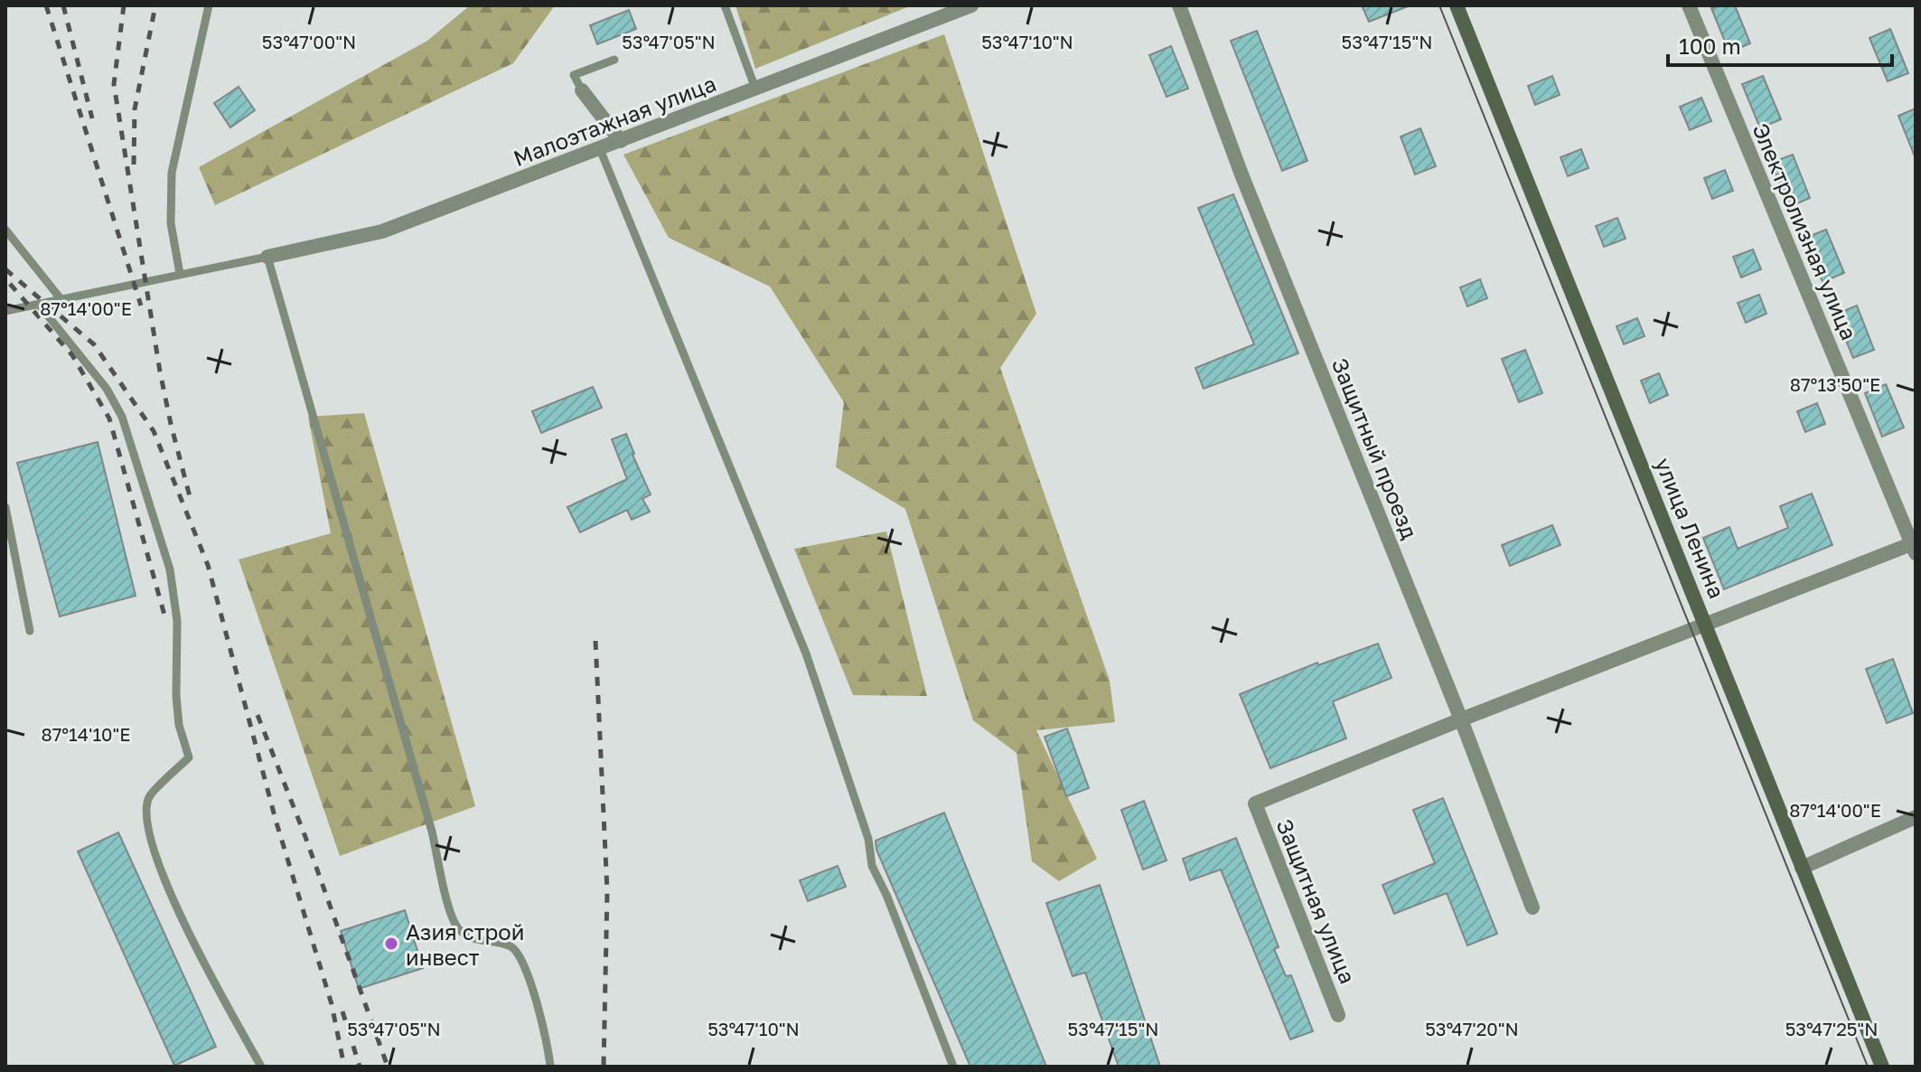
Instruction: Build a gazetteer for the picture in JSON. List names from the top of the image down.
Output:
{
  "streets": {
    "main road": ["улица Ленина"],
    "street": [
      "Малоэтажная улица",
      "Электролизная улица",
      "Защитный проезд",
      "Защитная улица"
    ]
  },
  "crossings": [
    ["Защитный проезд", "Защитная улица"]
  ],
  "places": ["Азия строй инвест"],
  "scale_bar": "100 m",
  "coordinates": [
    "53°47'00\"N",
    "53°47'05\"N",
    "53°47'10\"N",
    "53°47'15\"N",
    "87°14'00\"E",
    "87°13'50\"E",
    "87°14'10\"E",
    "53°47'20\"N",
    "53°47'25\"N"
  ]
}
